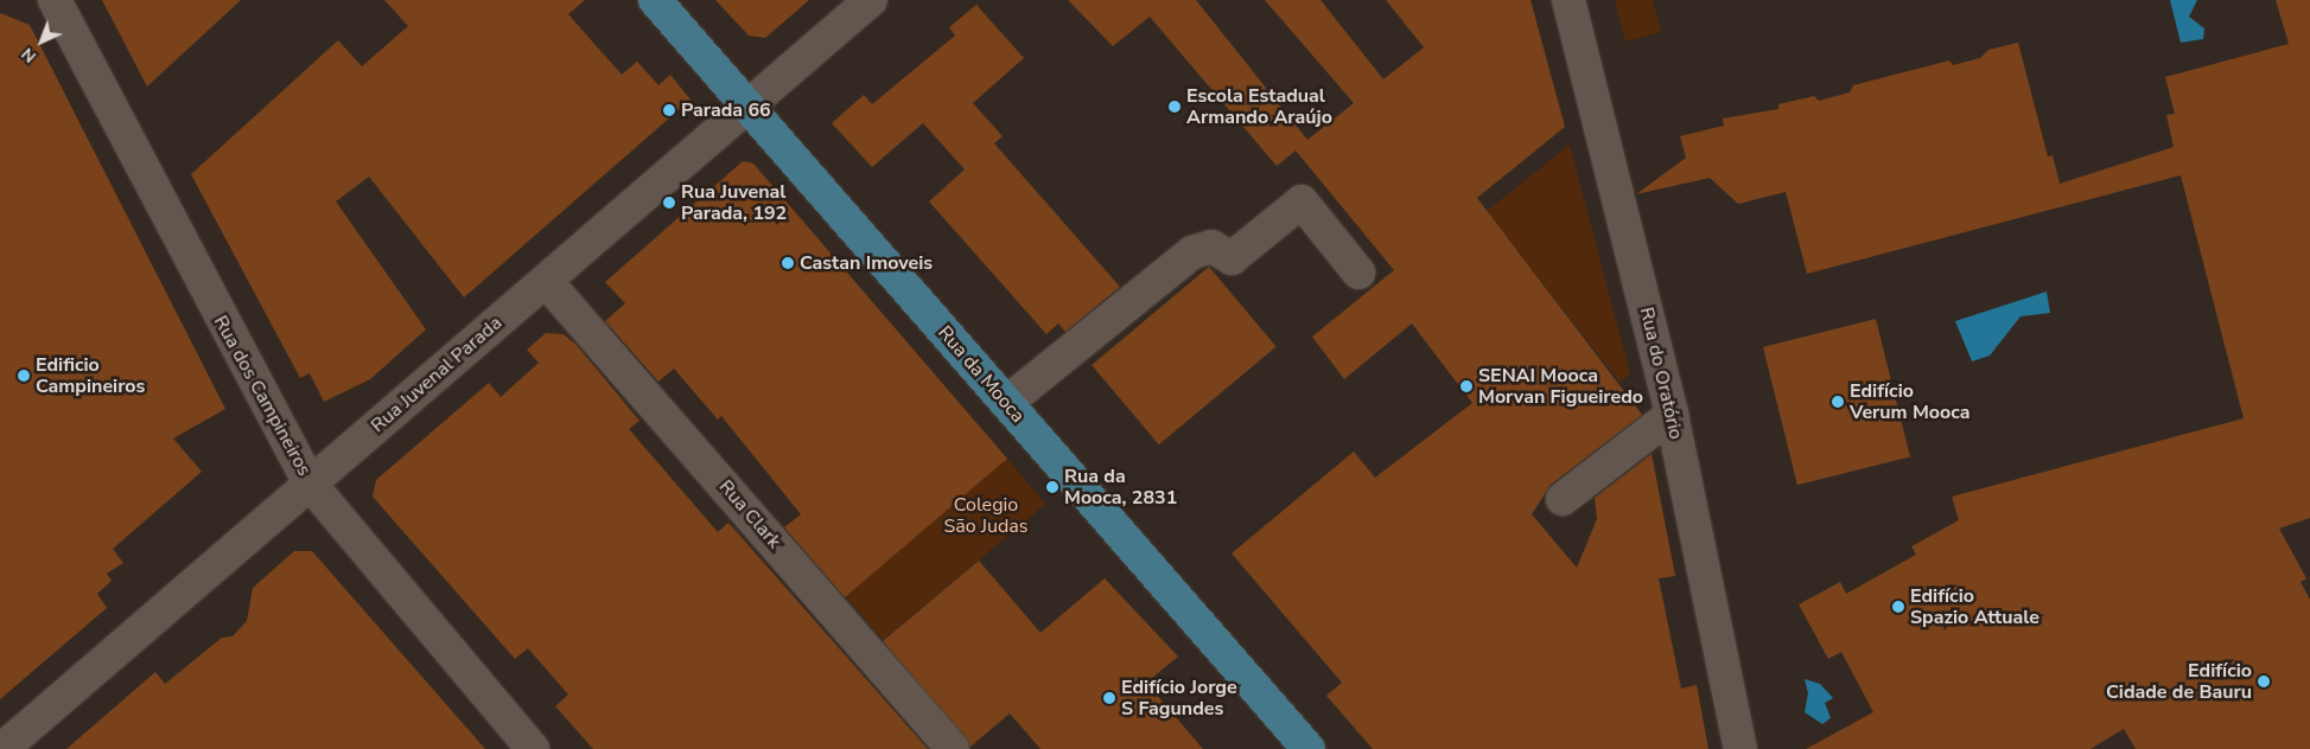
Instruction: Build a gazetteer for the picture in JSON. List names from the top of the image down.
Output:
{
  "streets": {
    "main road": ["Rua da Mooca"],
    "street": [
      "Rua do Oratório",
      "Rua Juvenal Parada",
      "Rua dos Campineiros",
      "Rua Clark"
    ]
  },
  "crossings": [
    ["Rua Juvenal Parada", "Rua da Mooca"],
    ["Rua Juvenal Parada", "Rua dos Campineiros"],
    ["Rua Juvenal Parada", "Rua Clark"]
  ],
  "parks": ["Colegio São Judas"],
  "places": [
    "Escola Estadual Armando Araújo",
    "Parada 66",
    "Rua Juvenal Parada, 192",
    "Castan Imoveis",
    "Edificio Campineiros",
    "SENAI Mooca Morvan Figueiredo",
    "Edifício Verum Mooca",
    "Rua da Mooca, 2831",
    "Edifício Spazio Attuale",
    "Edifício Cidade de Bauru",
    "Edifício Jorge S Fagundes"
  ],
  "north": "bottom left"
}
